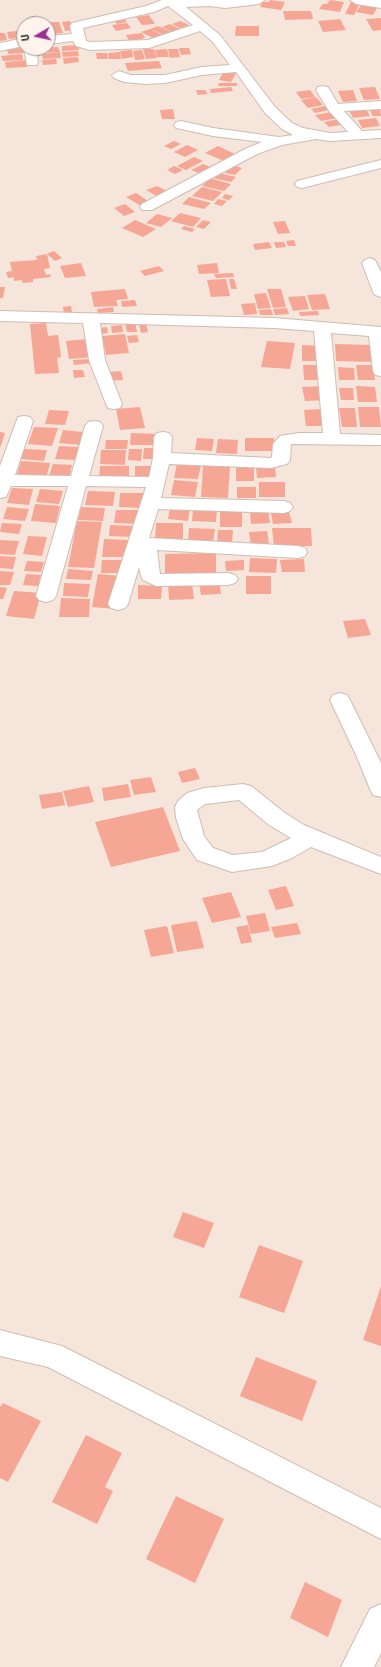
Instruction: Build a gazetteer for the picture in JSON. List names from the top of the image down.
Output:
{
  "north": "left"
}
